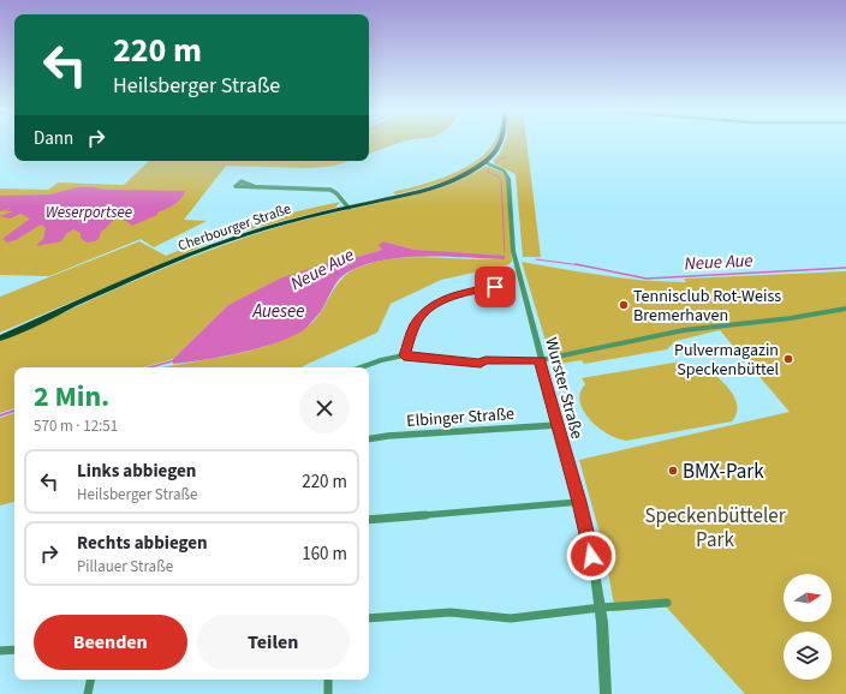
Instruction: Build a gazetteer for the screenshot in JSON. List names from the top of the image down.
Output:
{
  "streets": {
    "main road": ["Cherbourger Straße"],
    "street": ["Wurster Straße", "Elbinger Straße"]
  },
  "crossings": [
    ["Cherbourger Straße", "Wurster Straße"],
    ["Wurster Straße", "Elbinger Straße"]
  ],
  "water": ["Weserportsee", "Neue Aue", "Auesee"],
  "parks": ["Speckenbütteler Park"],
  "places": ["Tennisclub Rot-Weiss Bremerhaven", "Pulvermagazin Speckenbüttel", "BMX-Park"],
  "north": "right",
  "page": {
    "turn": ["220 m", "Heilsberger Straße"],
    "then": "Dann",
    "heading": ["2 Min.", "570 m · 12:51"],
    "list": [
      {
        "name": "Links abbiegen",
        "note": "Heilsberger Straße",
        "value": "220 m"
      },
      {
        "name": "Rechts abbiegen",
        "note": "Pillauer Straße",
        "value": "160 m"
      }
    ],
    "buttons": ["Beenden", "Teilen"]
  }
}
